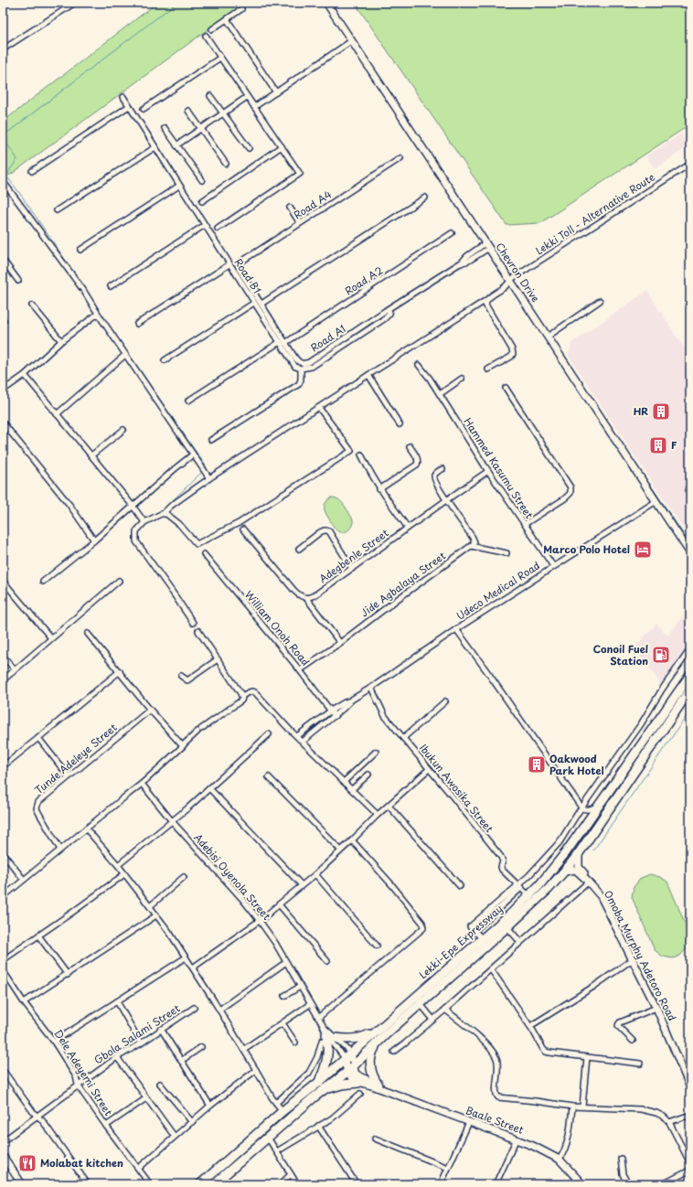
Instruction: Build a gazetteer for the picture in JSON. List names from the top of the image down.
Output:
{
  "streets": {
    "highway": ["Lekki-Epe Expressway"],
    "street": [
      "Road A4",
      "Lekki Toll - Alternative Route",
      "Chevron Drive",
      "Road B1",
      "Road A2",
      "Road A1",
      "Hammed Kasumu Street",
      "Adegbenle Street",
      "Jide Agbalaya Street",
      "Udeco Medical Road",
      "William Onoh Road",
      "Tunde Adeleye Street",
      "Ibukun Awosika Street",
      "Adebisi Oyenola Street",
      "Omoba Murphy Adetoro Road",
      "Gbola Salami Street",
      "Dele Adeyemi Street",
      "Baale Street"
    ]
  },
  "crossings": [
    ["Road A4", "Road A1"],
    ["Lekki Toll - Alternative Route", "Chevron Drive"],
    ["Chevron Drive", "Road A1"],
    ["Chevron Drive", "Udeco Medical Road"],
    ["Road A2", "Road A1"],
    ["Hammed Kasumu Street", "Adegbenle Street"],
    ["Hammed Kasumu Street", "Udeco Medical Road"],
    ["Jide Agbalaya Street", "William Onoh Road"],
    ["Udeco Medical Road", "Ibukun Awosika Street"],
    ["Ibukun Awosika Street", "Lekki-Epe Expressway"],
    ["Lekki-Epe Expressway", "Omoba Murphy Adetoro Road"],
    ["Gbola Salami Street", "Dele Adeyemi Street"]
  ],
  "places": {
    "building": ["HR", "F", "Oakwood Park Hotel"],
    "hotel": ["Marco Polo Hotel"],
    "fuel station": ["Conoil Fuel Station"],
    "restaurant": ["Molabat kitchen"]
  }
}
